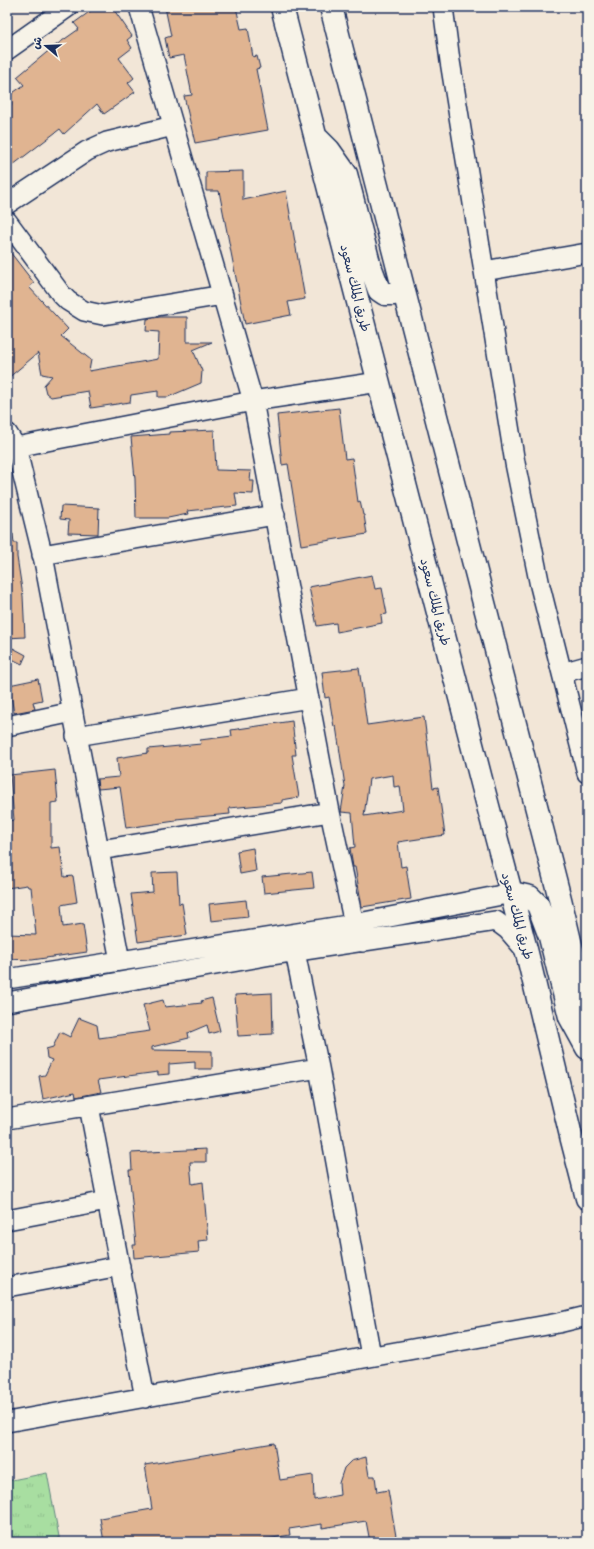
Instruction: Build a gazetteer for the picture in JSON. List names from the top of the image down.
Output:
{
  "streets": {
    "main road": ["طريق الملك سعود"]
  },
  "north": "left"
}
